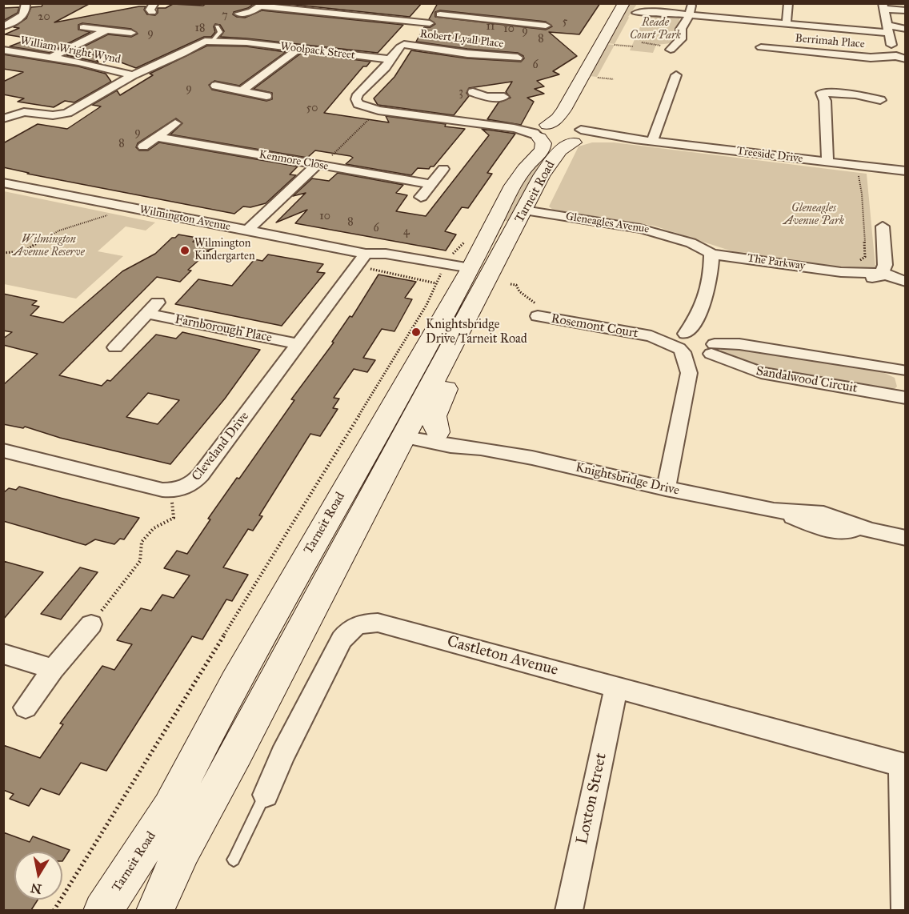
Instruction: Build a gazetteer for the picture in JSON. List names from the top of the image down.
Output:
{
  "streets": {
    "main road": ["Tarneit Road"],
    "street": [
      "Robert Lyall Place",
      "Berrimah Place",
      "William Wright Wynd",
      "Woolpack Street",
      "Treeside Drive",
      "Kenmore Close",
      "Wilmington Avenue",
      "Gleneagles Avenue",
      "The Parkway",
      "Rosemont Court",
      "Farnborough Place",
      "Sandalwood Circuit",
      "Cleveland Drive",
      "Knightsbridge Drive",
      "Castleton Avenue",
      "Loxton Street"
    ]
  },
  "crossings": [
    ["William Wright Wynd", "Woolpack Street"],
    ["Treeside Drive", "Tarneit Road"],
    ["Tarneit Road", "Wilmington Avenue"],
    ["Tarneit Road", "Gleneagles Avenue"],
    ["Tarneit Road", "Knightsbridge Drive"],
    ["Wilmington Avenue", "Cleveland Drive"],
    ["Gleneagles Avenue", "The Parkway"],
    ["Farnborough Place", "Cleveland Drive"],
    ["Castleton Avenue", "Loxton Street"]
  ],
  "parks": ["Reade Court Park", "Gleneagles Avenue Park", "Wilmington Avenue Reserve"],
  "places": ["Wilmington Kindergarten", "Knightsbridge Drive/Tarneit Road"],
  "house_numbers": [
    "7",
    "20",
    "5",
    "11",
    "18",
    "10",
    "9",
    "9",
    "8",
    "6",
    "9",
    "3",
    "50",
    "9",
    "8",
    "10",
    "8",
    "6",
    "4"
  ],
  "north": "bottom"
}
